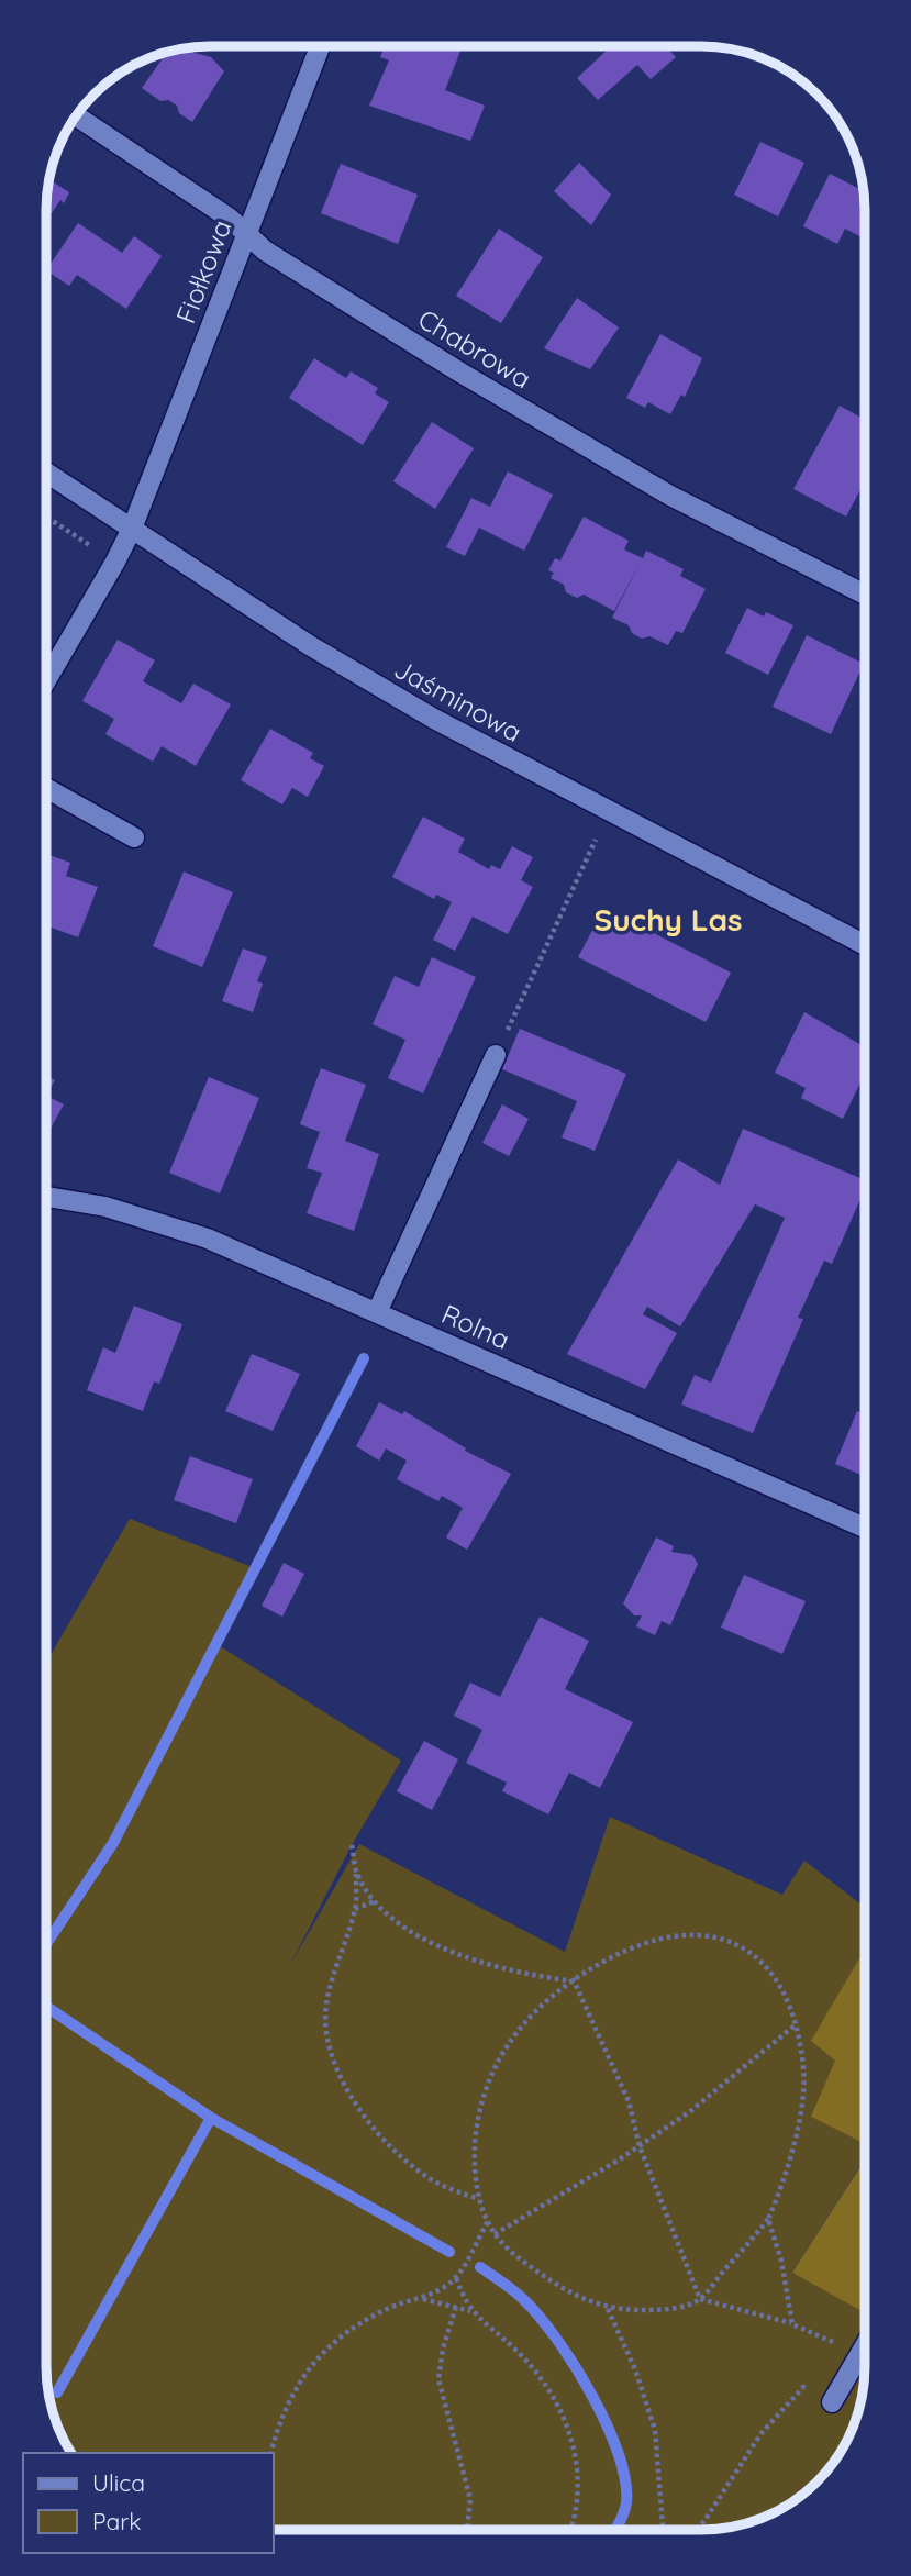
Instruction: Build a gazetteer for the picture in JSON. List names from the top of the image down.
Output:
{
  "streets": {
    "street": [
      "Fiołkowa",
      "Chabrowa",
      "Jaśminowa",
      "Rolna"
    ]
  },
  "crossings": [
    ["Fiołkowa", "Chabrowa"],
    ["Fiołkowa", "Jaśminowa"]
  ],
  "districts": ["Suchy Las"],
  "legend": ["Ulica", "Park"]
}
